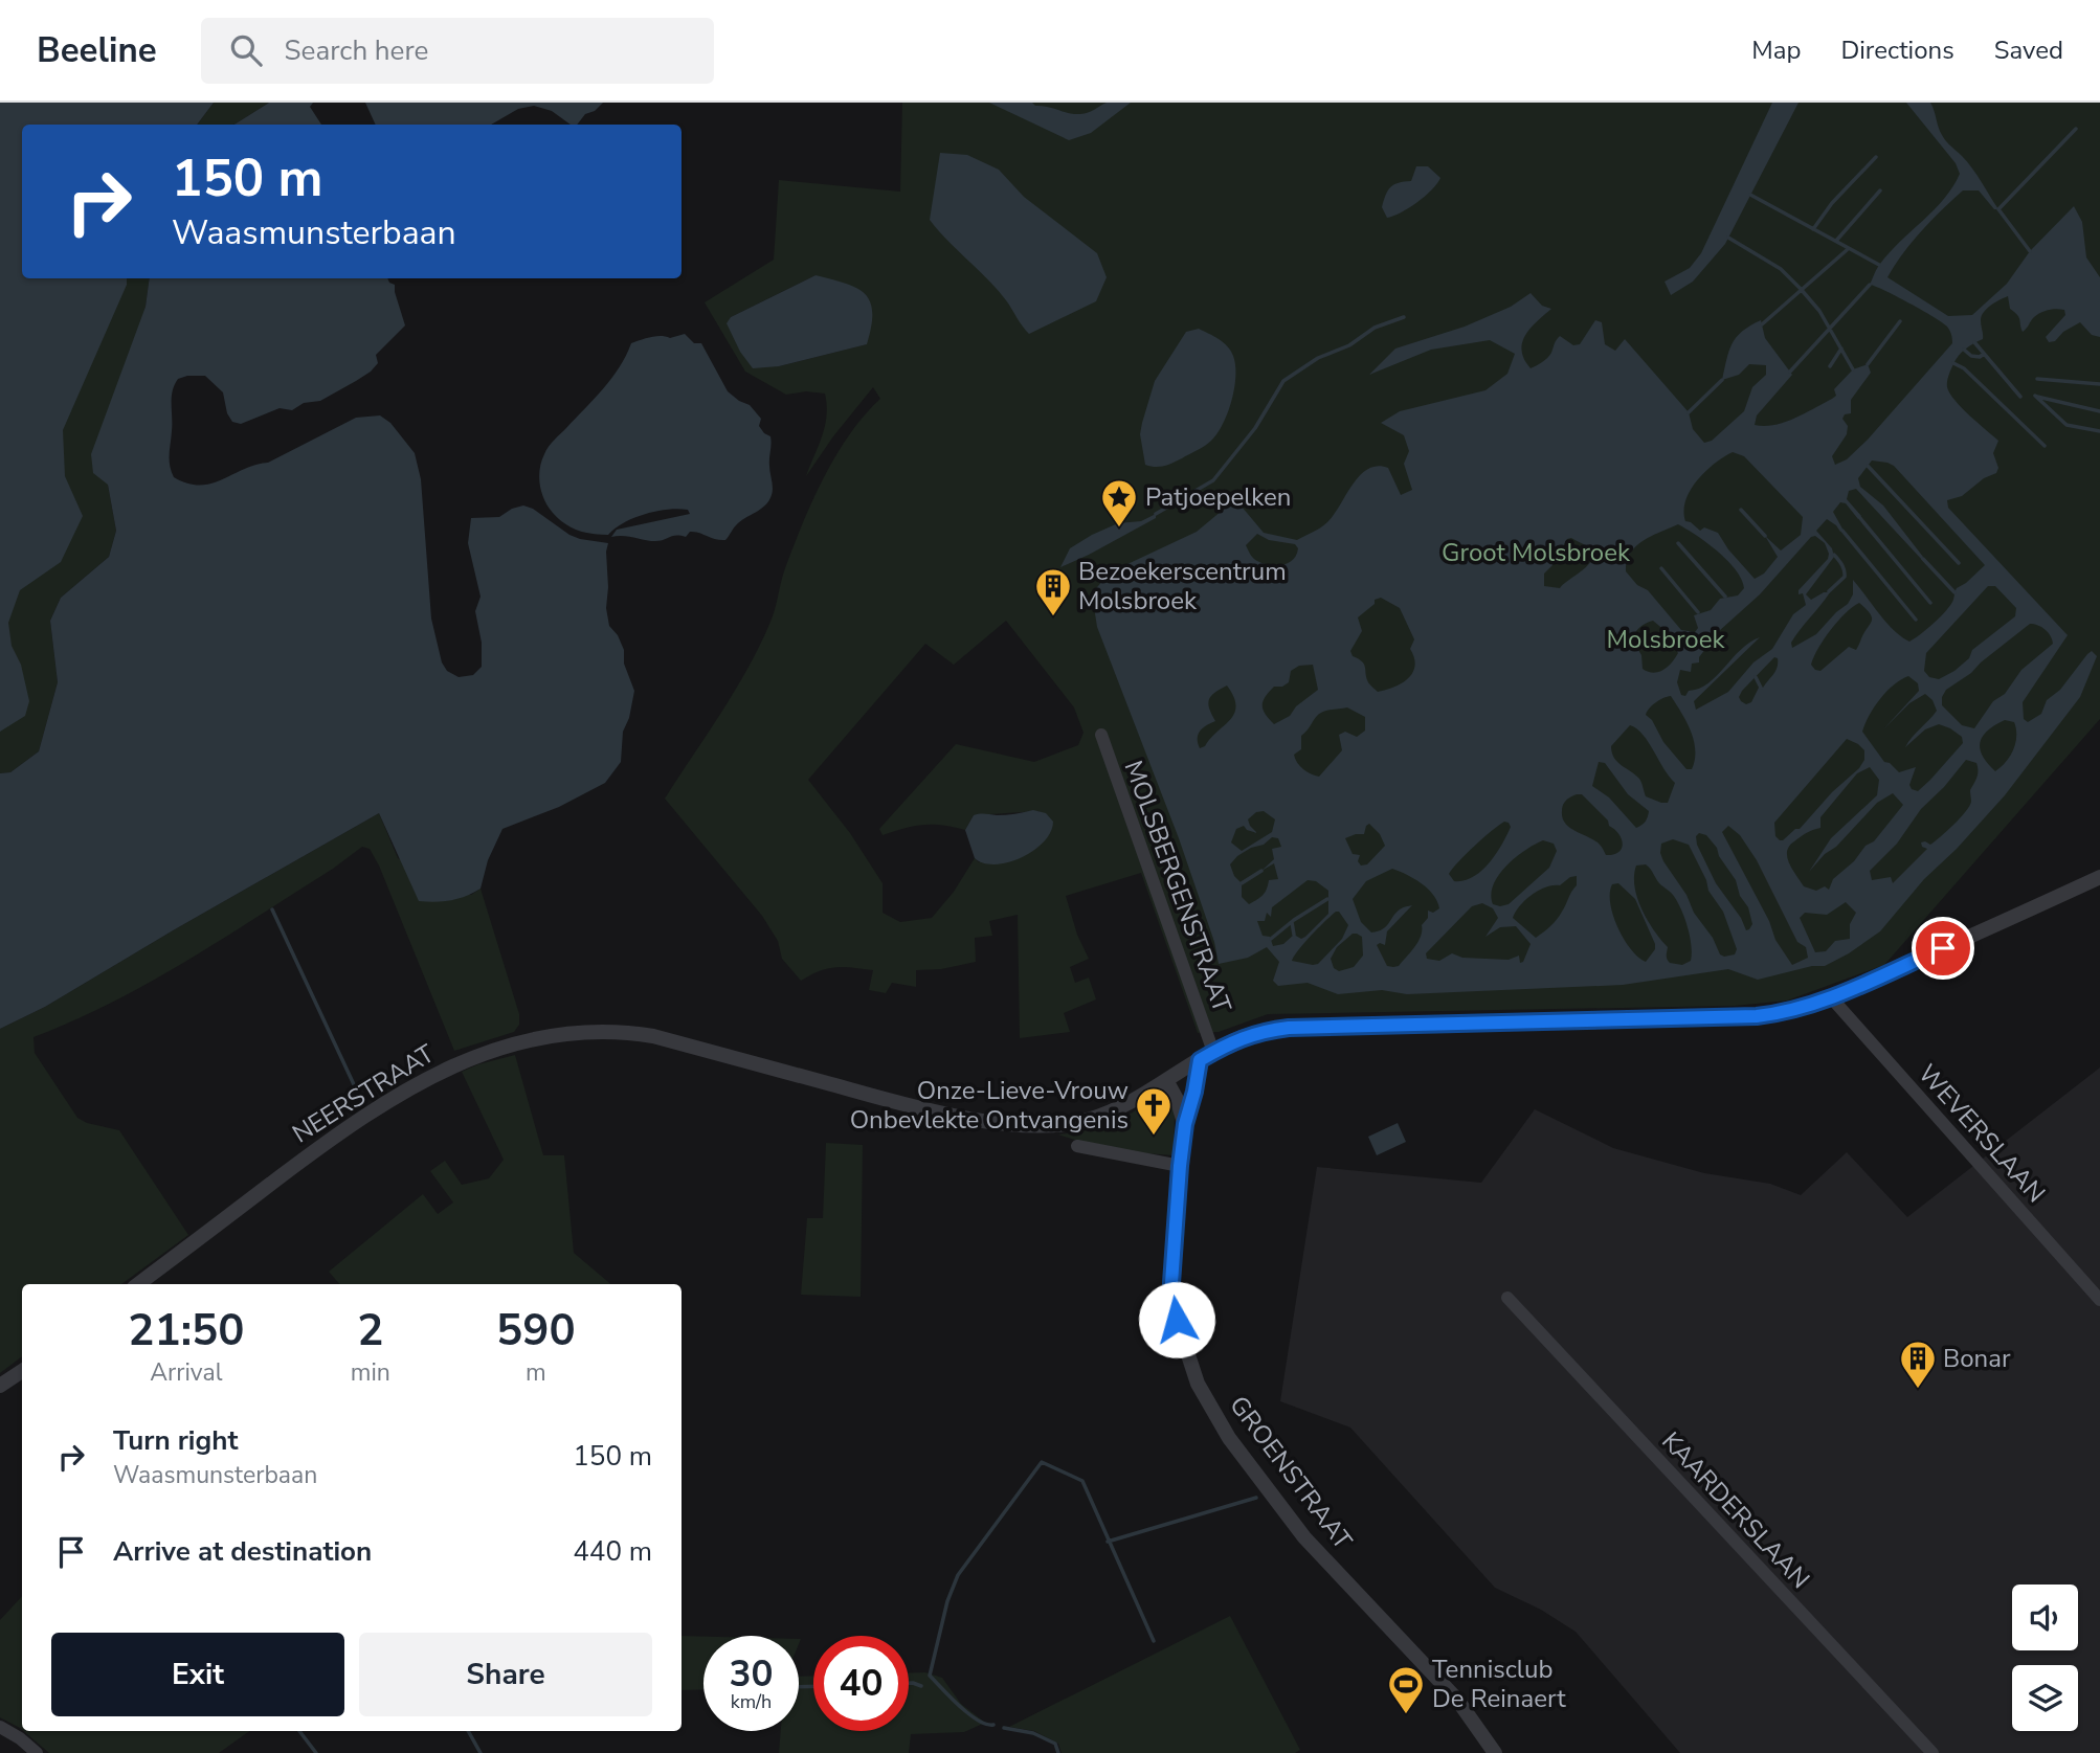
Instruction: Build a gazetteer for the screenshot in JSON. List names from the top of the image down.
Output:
{
  "streets": {
    "street": [
      "MOLSBERGENSTRAAT",
      "NEERSTRAAT",
      "WEVERSLAAN",
      "GROENSTRAAT",
      "KAARDERSLAAN"
    ]
  },
  "crossings": [
    ["MOLSBERGENSTRAAT", "NEERSTRAAT"],
    ["NEERSTRAAT", "WEVERSLAAN"],
    ["NEERSTRAAT", "GROENSTRAAT"]
  ],
  "parks": ["Groot Molsbroek", "Molsbroek"],
  "places": {
    "place": ["Patjoepelken"],
    "building": ["Bezoekerscentrum Molsbroek", "Bonar"],
    "church": ["Onze-Lieve-Vrouw Onbevlekte Ontvangenis"],
    "sports": ["Tennisclub De Reinaert"]
  },
  "page": {
    "header": "Beeline",
    "search": "Search here",
    "nav": ["Map", "Directions", "Saved"],
    "turn": ["150 m", "Waasmunsterbaan"],
    "eta": [
      "21:50",
      "Arrival",
      "2",
      "min",
      "590",
      "m"
    ],
    "list": [
      {
        "name": "Turn right",
        "note": "Waasmunsterbaan",
        "value": "150 m"
      },
      {
        "name": "Arrive at destination",
        "value": "440 m"
      }
    ],
    "buttons": ["Exit", "Share"],
    "speed": "30 km/h",
    "limit": "40"
  }
}
